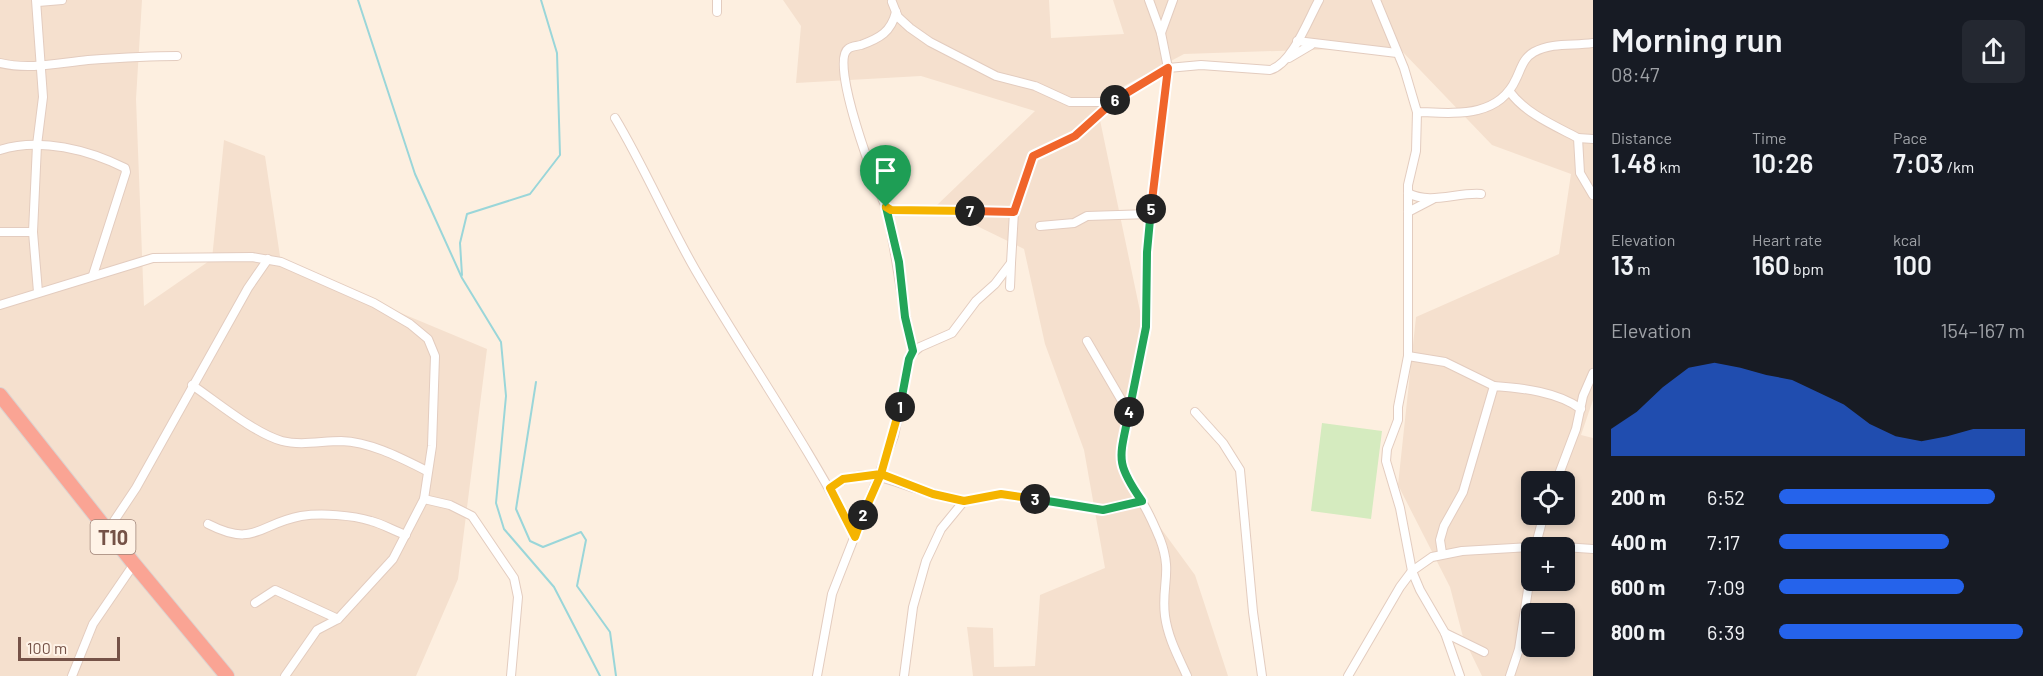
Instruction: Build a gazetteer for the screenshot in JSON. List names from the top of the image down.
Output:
{
  "streets": {
    "highway": ["T10"]
  },
  "scale_bar": "100 m",
  "page": {
    "heading": ["Morning run", "08:47"],
    "pins": [
      "6",
      "5",
      "7",
      "1",
      "4",
      "3",
      "2"
    ],
    "stats": [
      ["Distance", "1.48 km"],
      ["Time", "10:26"],
      ["Pace", "7:03 /km"],
      ["Elevation", "13 m"],
      ["Heart rate", "160 bpm"],
      ["kcal", "100"]
    ],
    "chart": ["Elevation", "154–167 m"],
    "map_buttons": ["+", "−"],
    "list": [
      {
        "name": "200 m",
        "note": "6:52"
      },
      {
        "name": "400 m",
        "note": "7:17"
      },
      {
        "name": "600 m",
        "note": "7:09"
      },
      {
        "name": "800 m",
        "note": "6:39"
      }
    ],
    "scale": "100 m"
  }
}
